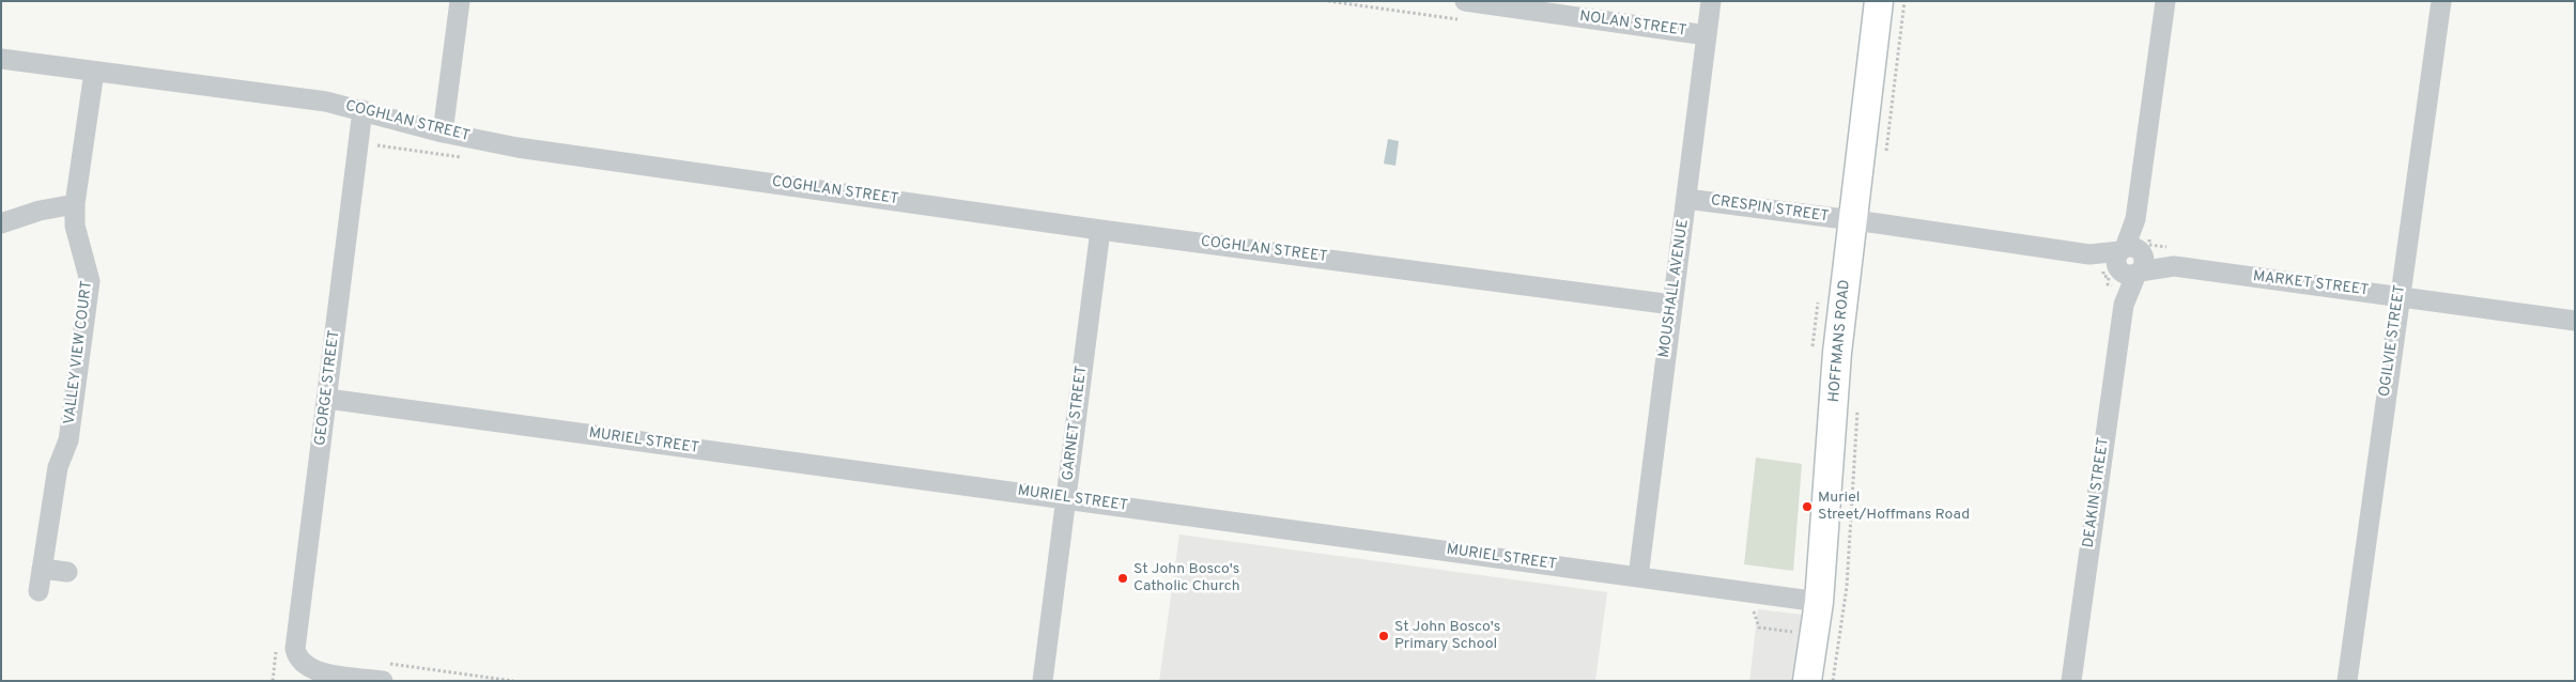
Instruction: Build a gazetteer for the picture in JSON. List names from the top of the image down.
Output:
{
  "streets": {
    "main road": ["HOFFMANS ROAD"],
    "street": [
      "NOLAN STREET",
      "COGHLAN STREET",
      "CRESPIN STREET",
      "MARKET STREET",
      "MOUSHALL AVENUE",
      "OGILVIE STREET",
      "VALLEY VIEW COURT",
      "GEORGE STREET",
      "GARNET STREET",
      "MURIEL STREET",
      "DEAKIN STREET"
    ]
  },
  "crossings": [
    ["NOLAN STREET", "MOUSHALL AVENUE"],
    ["COGHLAN STREET", "MOUSHALL AVENUE"],
    ["COGHLAN STREET", "VALLEY VIEW COURT"],
    ["COGHLAN STREET", "GEORGE STREET"],
    ["COGHLAN STREET", "GARNET STREET"],
    ["CRESPIN STREET", "MARKET STREET"],
    ["CRESPIN STREET", "MOUSHALL AVENUE"],
    ["CRESPIN STREET", "HOFFMANS ROAD"],
    ["MARKET STREET", "HOFFMANS ROAD"],
    ["MARKET STREET", "OGILVIE STREET"],
    ["MARKET STREET", "DEAKIN STREET"],
    ["MOUSHALL AVENUE", "MURIEL STREET"],
    ["HOFFMANS ROAD", "MURIEL STREET"],
    ["GEORGE STREET", "MURIEL STREET"],
    ["GARNET STREET", "MURIEL STREET"]
  ],
  "places": ["Muriel Street/Hoffmans Road", "St John Bosco's Catholic Church", "St John Bosco's Primary School"]
}
